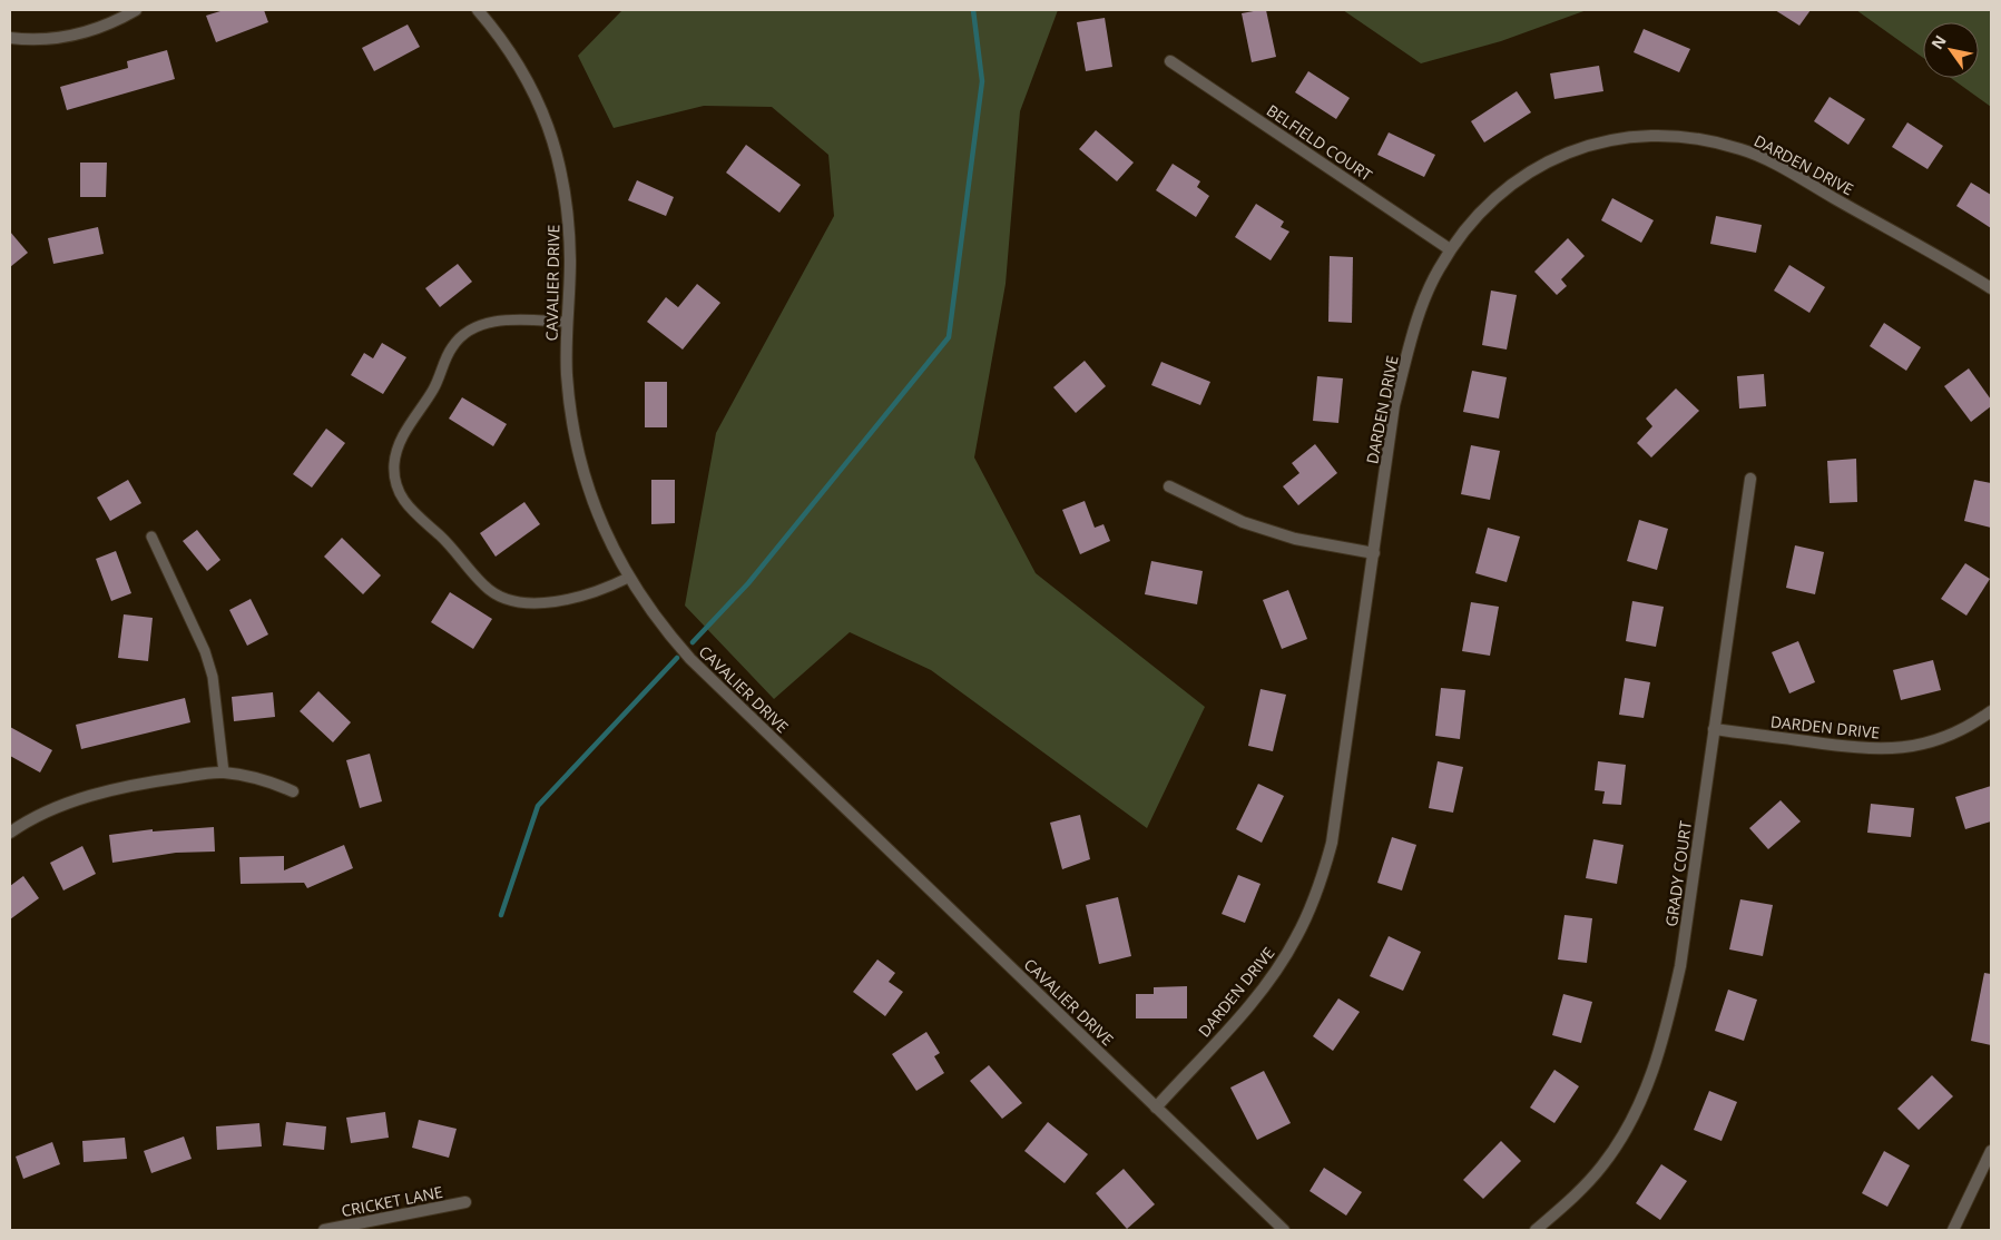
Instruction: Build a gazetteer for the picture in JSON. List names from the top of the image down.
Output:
{
  "streets": {
    "street": [
      "BELFIELD COURT",
      "DARDEN DRIVE",
      "CAVALIER DRIVE",
      "GRADY COURT",
      "CRICKET LANE"
    ]
  },
  "crossings": [
    ["BELFIELD COURT", "DARDEN DRIVE"],
    ["DARDEN DRIVE", "CAVALIER DRIVE"],
    ["DARDEN DRIVE", "GRADY COURT"]
  ],
  "north": "top left"
}
